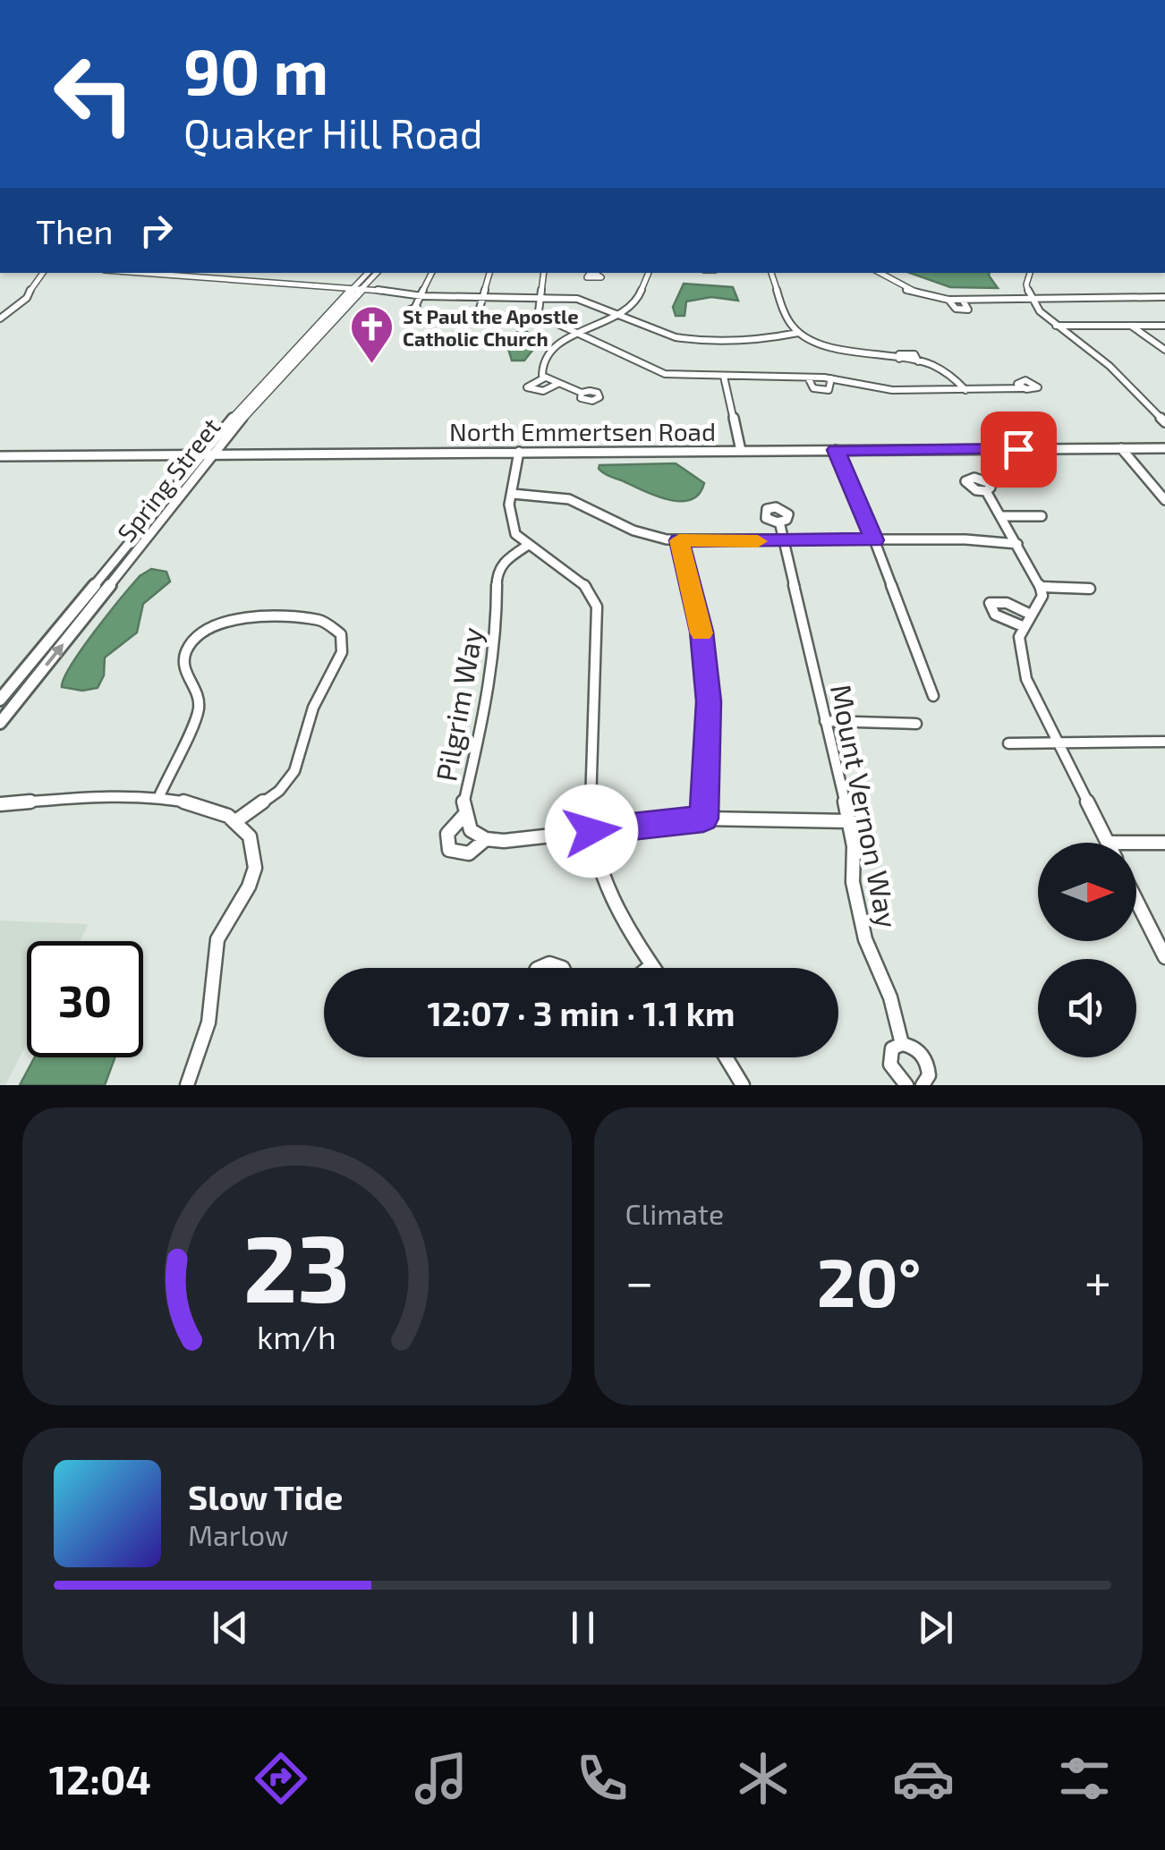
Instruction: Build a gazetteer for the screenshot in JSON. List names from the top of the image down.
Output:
{
  "streets": {
    "main road": ["Spring Street"],
    "street": ["North Emmertsen Road", "Pilgrim Way", "Mount Vernon Way"]
  },
  "crossings": [
    ["North Emmertsen Road", "Spring Street"]
  ],
  "places": {
    "church": ["St Paul the Apostle Catholic Church"]
  },
  "north": "right",
  "page": {
    "turn": ["90 m", "Quaker Hill Road"],
    "then": "Then",
    "limit": "30",
    "trip": "12:07 · 3 min · 1.1 km",
    "tile": "Climate",
    "heat": ["−", "20°", "+"],
    "song": ["Slow Tide", "Marlow"],
    "tabs": "12:04",
    "gauge": ["23", "km/h"]
  }
}
